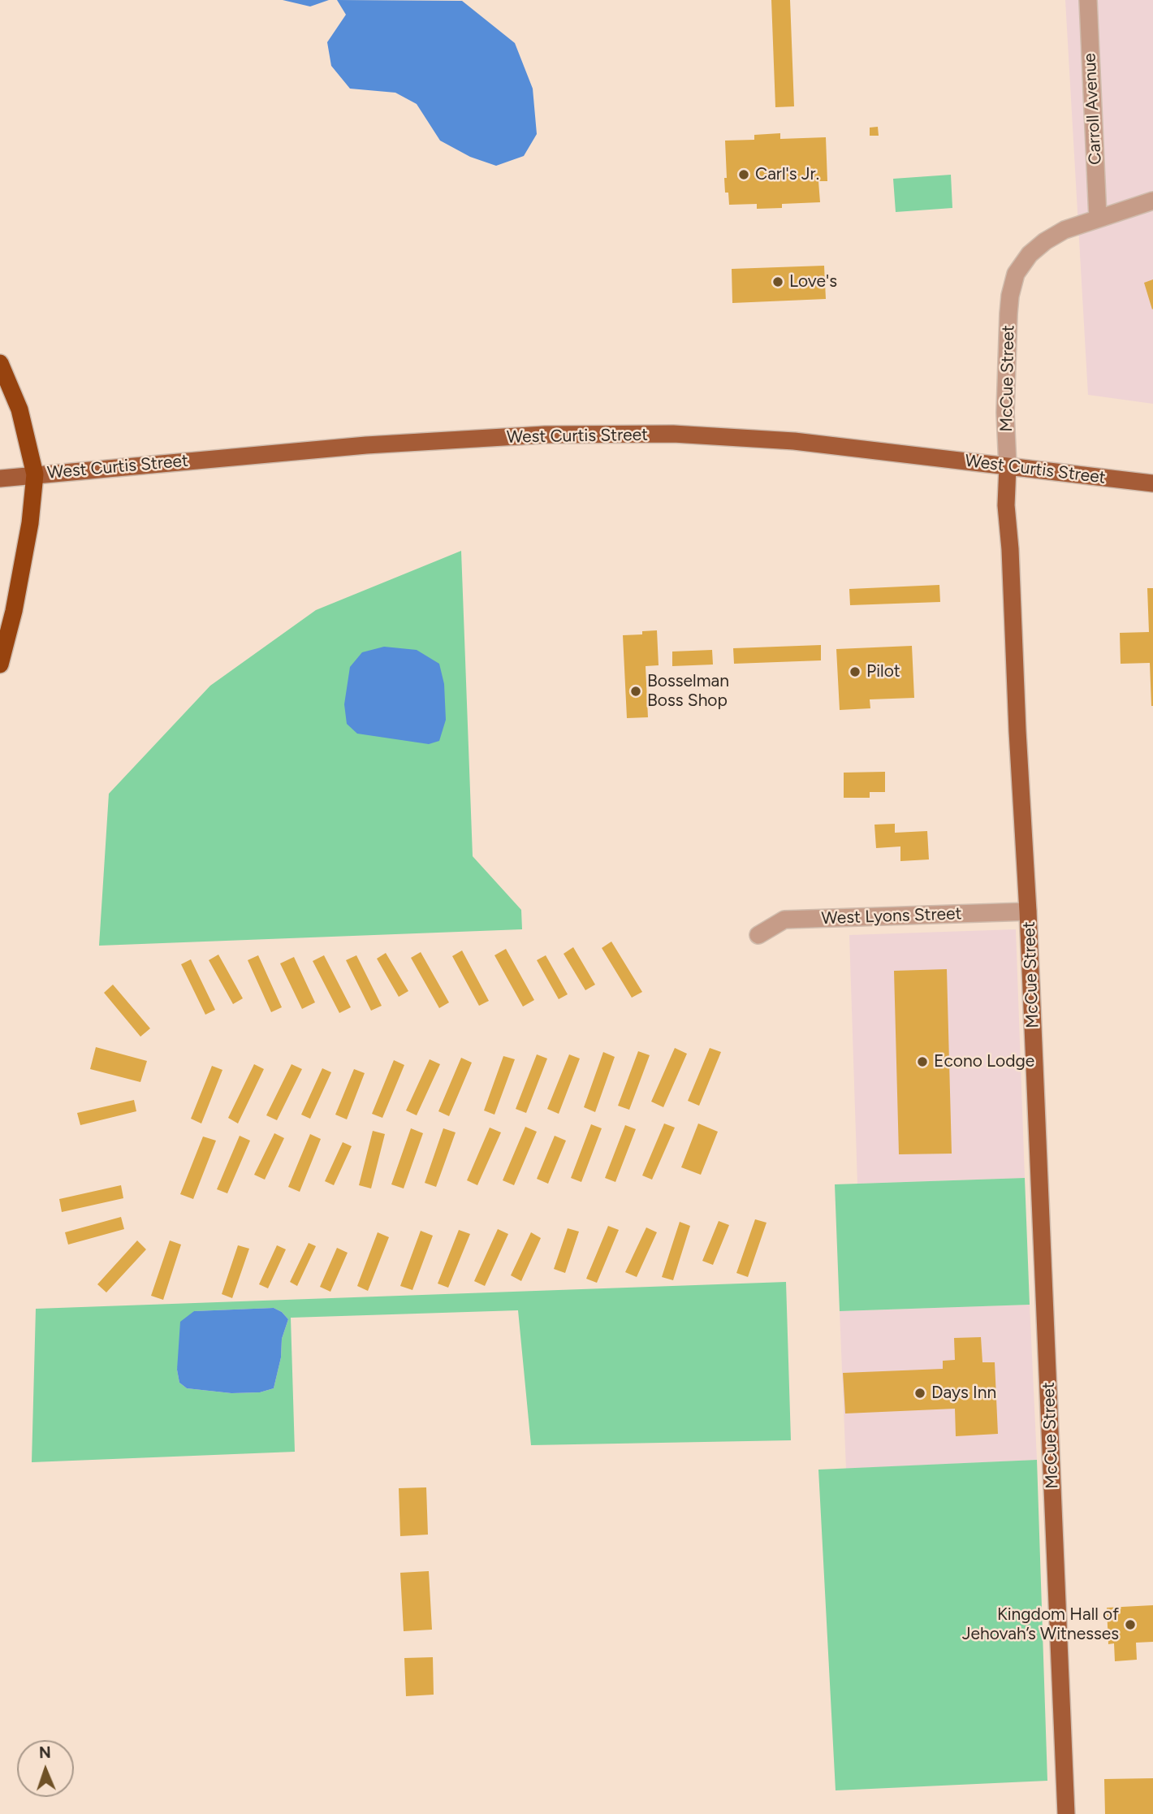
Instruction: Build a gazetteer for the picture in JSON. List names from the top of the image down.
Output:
{
  "streets": {
    "main road": ["McCue Street", "West Curtis Street"],
    "street": ["Carroll Avenue", "West Lyons Street"]
  },
  "crossings": [
    ["Carroll Avenue", "McCue Street"],
    ["McCue Street", "West Curtis Street"],
    ["McCue Street", "West Lyons Street"]
  ],
  "places": [
    "Carl's Jr.",
    "Love's",
    "Pilot",
    "Bosselman Boss Shop",
    "Econo Lodge",
    "Days Inn",
    "Kingdom Hall of Jehovah’s Witnesses"
  ],
  "north": "top"
}
